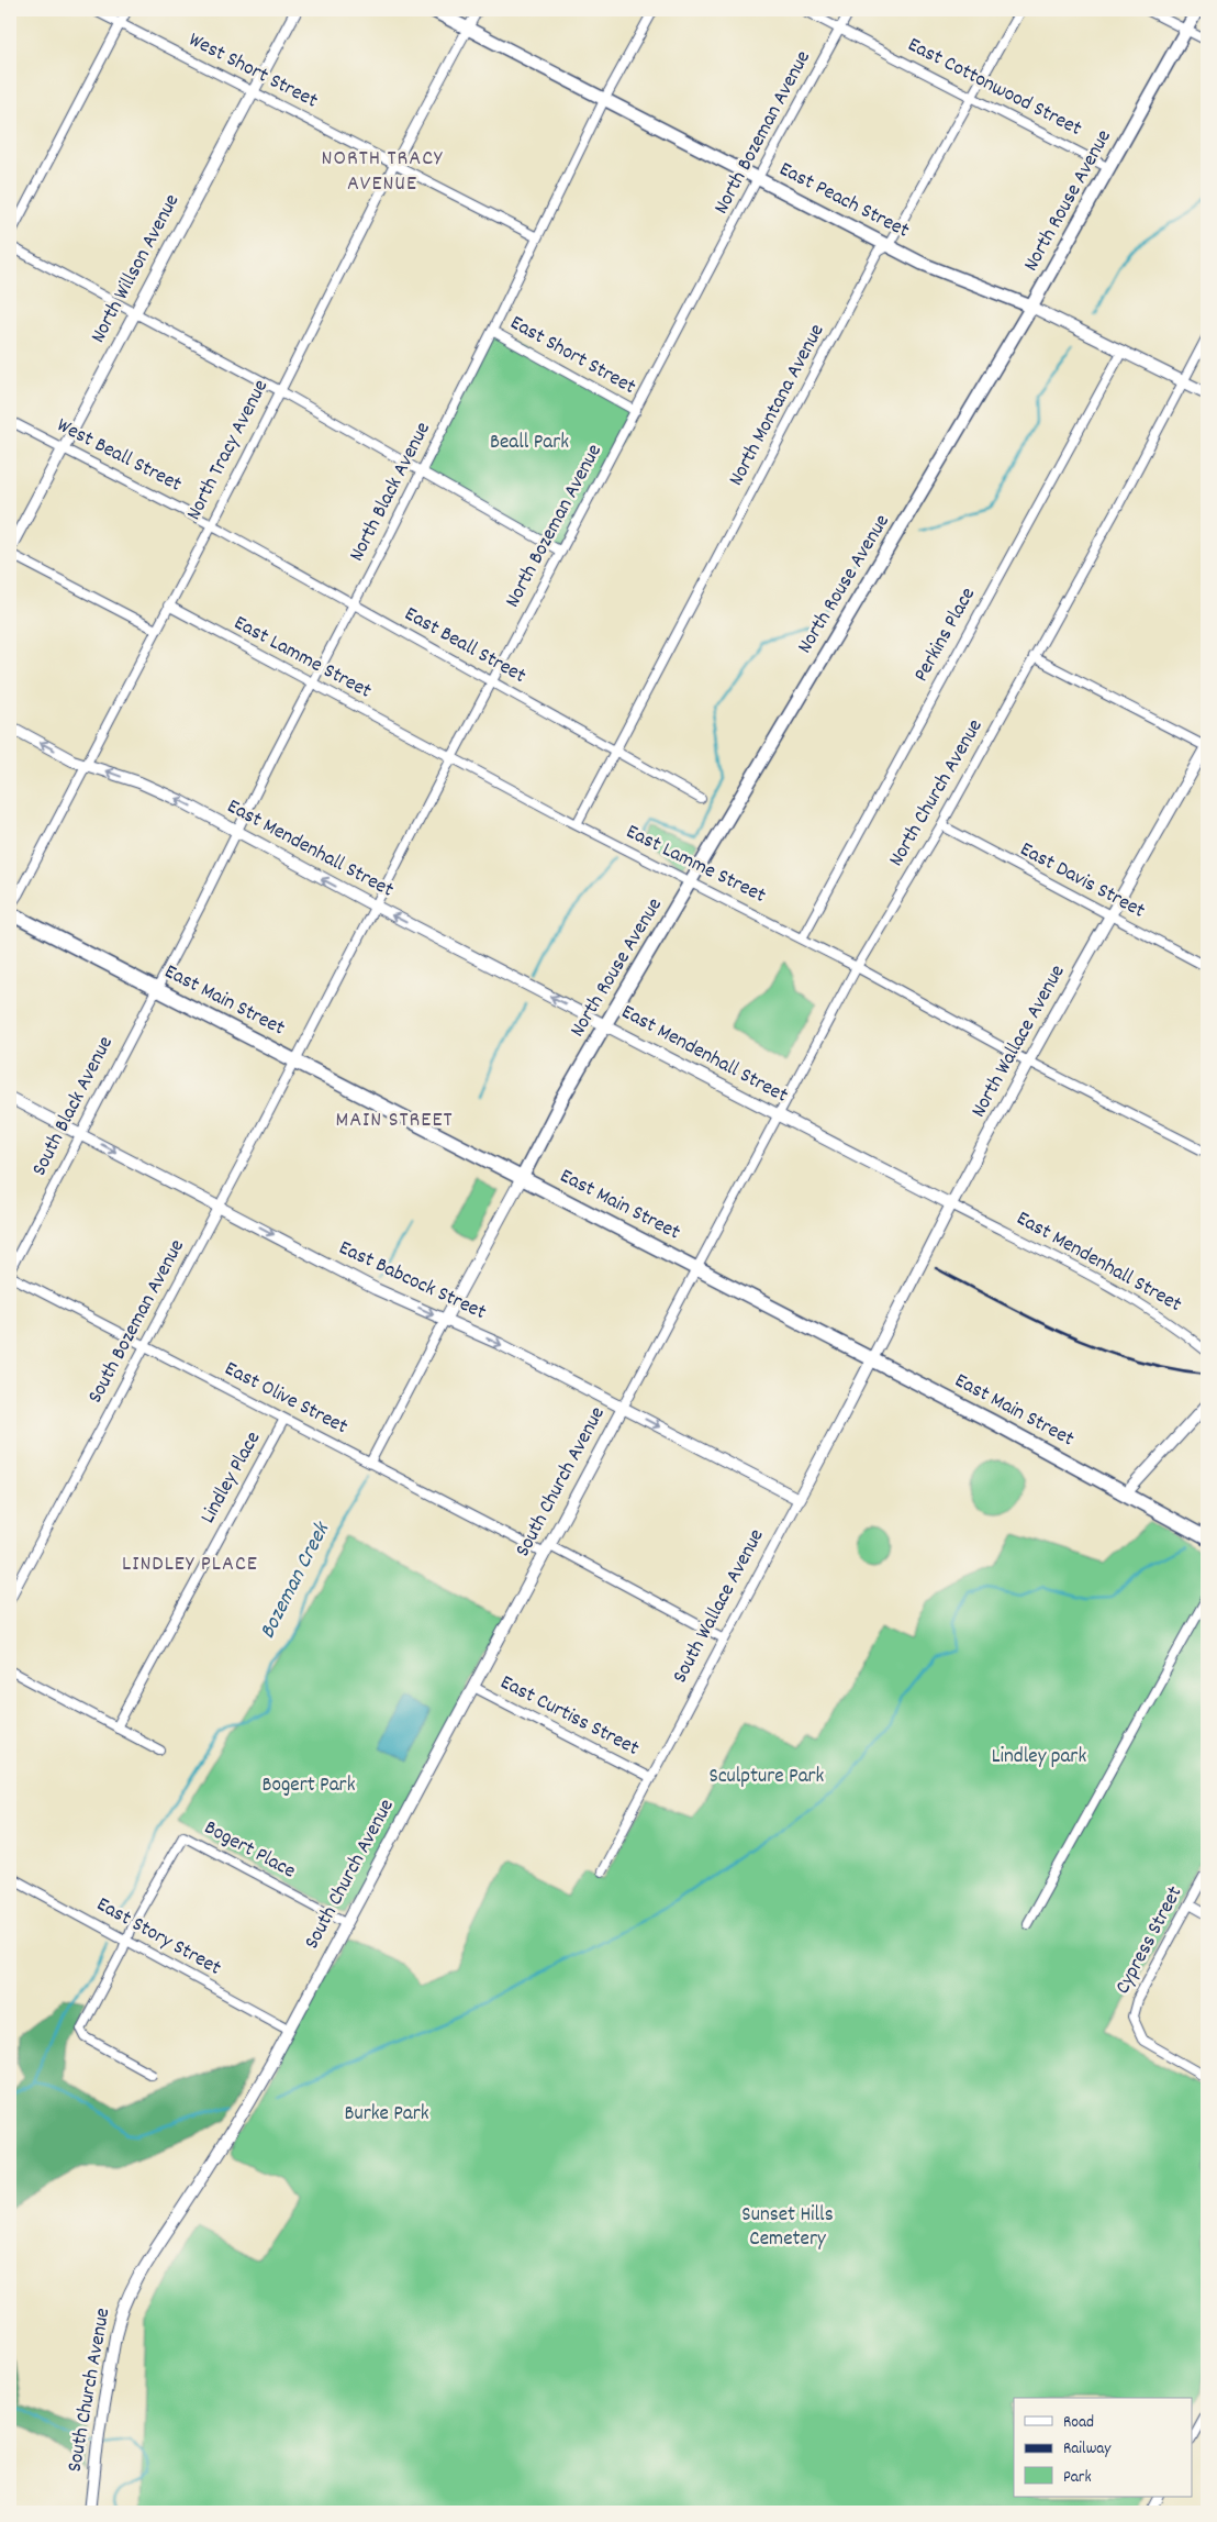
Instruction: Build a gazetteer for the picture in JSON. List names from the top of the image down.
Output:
{
  "streets": {
    "highway": ["East Main Street"],
    "main road": ["East Peach Street", "North Rouse Avenue"],
    "street": [
      "West Short Street",
      "East Cottonwood Street",
      "North Bozeman Avenue",
      "North Willson Avenue",
      "East Short Street",
      "North Montana Avenue",
      "North Tracy Avenue",
      "West Beall Street",
      "North Black Avenue",
      "Perkins Place",
      "East Beall Street",
      "East Lamme Street",
      "North Church Avenue",
      "East Mendenhall Street",
      "East Davis Street",
      "North Wallace Avenue",
      "South Black Avenue",
      "East Babcock Street",
      "South Bozeman Avenue",
      "East Olive Street",
      "Lindley Place",
      "South Church Avenue",
      "South Wallace Avenue",
      "East Curtiss Street",
      "Bogert Place",
      "East Story Street",
      "Cypress Street"
    ]
  },
  "crossings": [
    ["West Short Street", "North Willson Avenue"],
    ["West Short Street", "North Tracy Avenue"],
    ["East Cottonwood Street", "North Bozeman Avenue"],
    ["East Cottonwood Street", "North Rouse Avenue"],
    ["East Cottonwood Street", "North Montana Avenue"],
    ["North Bozeman Avenue", "East Peach Street"],
    ["North Bozeman Avenue", "East Short Street"],
    ["North Bozeman Avenue", "East Beall Street"],
    ["North Bozeman Avenue", "East Lamme Street"],
    ["North Bozeman Avenue", "East Mendenhall Street"],
    ["North Bozeman Avenue", "East Main Street"],
    ["North Bozeman Avenue", "South Bozeman Avenue"],
    ["East Peach Street", "North Rouse Avenue"],
    ["East Peach Street", "North Montana Avenue"],
    ["East Peach Street", "North Tracy Avenue"],
    ["East Peach Street", "North Black Avenue"],
    ["East Peach Street", "Perkins Place"],
    ["East Peach Street", "North Church Avenue"],
    ["North Rouse Avenue", "East Lamme Street"],
    ["North Rouse Avenue", "East Mendenhall Street"],
    ["North Rouse Avenue", "East Main Street"],
    ["North Willson Avenue", "West Beall Street"],
    ["East Short Street", "North Black Avenue"],
    ["North Montana Avenue", "East Beall Street"],
    ["North Montana Avenue", "East Lamme Street"],
    ["North Tracy Avenue", "West Beall Street"],
    ["North Tracy Avenue", "East Beall Street"],
    ["North Tracy Avenue", "East Lamme Street"],
    ["North Tracy Avenue", "East Mendenhall Street"],
    ["West Beall Street", "East Beall Street"],
    ["North Black Avenue", "East Beall Street"],
    ["North Black Avenue", "East Lamme Street"],
    ["North Black Avenue", "East Mendenhall Street"],
    ["North Black Avenue", "East Main Street"],
    ["North Black Avenue", "South Black Avenue"],
    ["Perkins Place", "East Lamme Street"],
    ["East Lamme Street", "North Church Avenue"],
    ["East Lamme Street", "North Wallace Avenue"],
    ["North Church Avenue", "East Mendenhall Street"],
    ["North Church Avenue", "East Davis Street"],
    ["North Church Avenue", "East Main Street"],
    ["North Church Avenue", "South Church Avenue"],
    ["East Mendenhall Street", "North Wallace Avenue"],
    ["East Davis Street", "North Wallace Avenue"],
    ["East Main Street", "North Wallace Avenue"],
    ["East Main Street", "South Black Avenue"],
    ["East Main Street", "South Bozeman Avenue"],
    ["East Main Street", "South Church Avenue"],
    ["East Main Street", "South Wallace Avenue"],
    ["North Wallace Avenue", "South Wallace Avenue"],
    ["South Black Avenue", "East Babcock Street"],
    ["East Babcock Street", "South Bozeman Avenue"],
    ["East Babcock Street", "South Church Avenue"],
    ["East Babcock Street", "South Wallace Avenue"],
    ["South Bozeman Avenue", "East Olive Street"],
    ["East Olive Street", "Lindley Place"],
    ["East Olive Street", "South Church Avenue"],
    ["East Olive Street", "South Wallace Avenue"],
    ["South Church Avenue", "East Curtiss Street"],
    ["South Church Avenue", "Bogert Place"],
    ["South Church Avenue", "East Story Street"],
    ["South Wallace Avenue", "East Curtiss Street"],
    ["Bogert Place", "East Story Street"]
  ],
  "one_way": ["East Mendenhall Street", "East Babcock Street"],
  "districts": ["NORTH TRACY AVENUE", "MAIN STREET", "LINDLEY PLACE"],
  "water": ["Bozeman Creek"],
  "parks": [
    "Beall Park",
    "Lindley park",
    "Sculpture Park",
    "Bogert Park",
    "Burke Park",
    "Sunset Hills Cemetery"
  ],
  "legend": ["Road", "Railway", "Park"]
}
